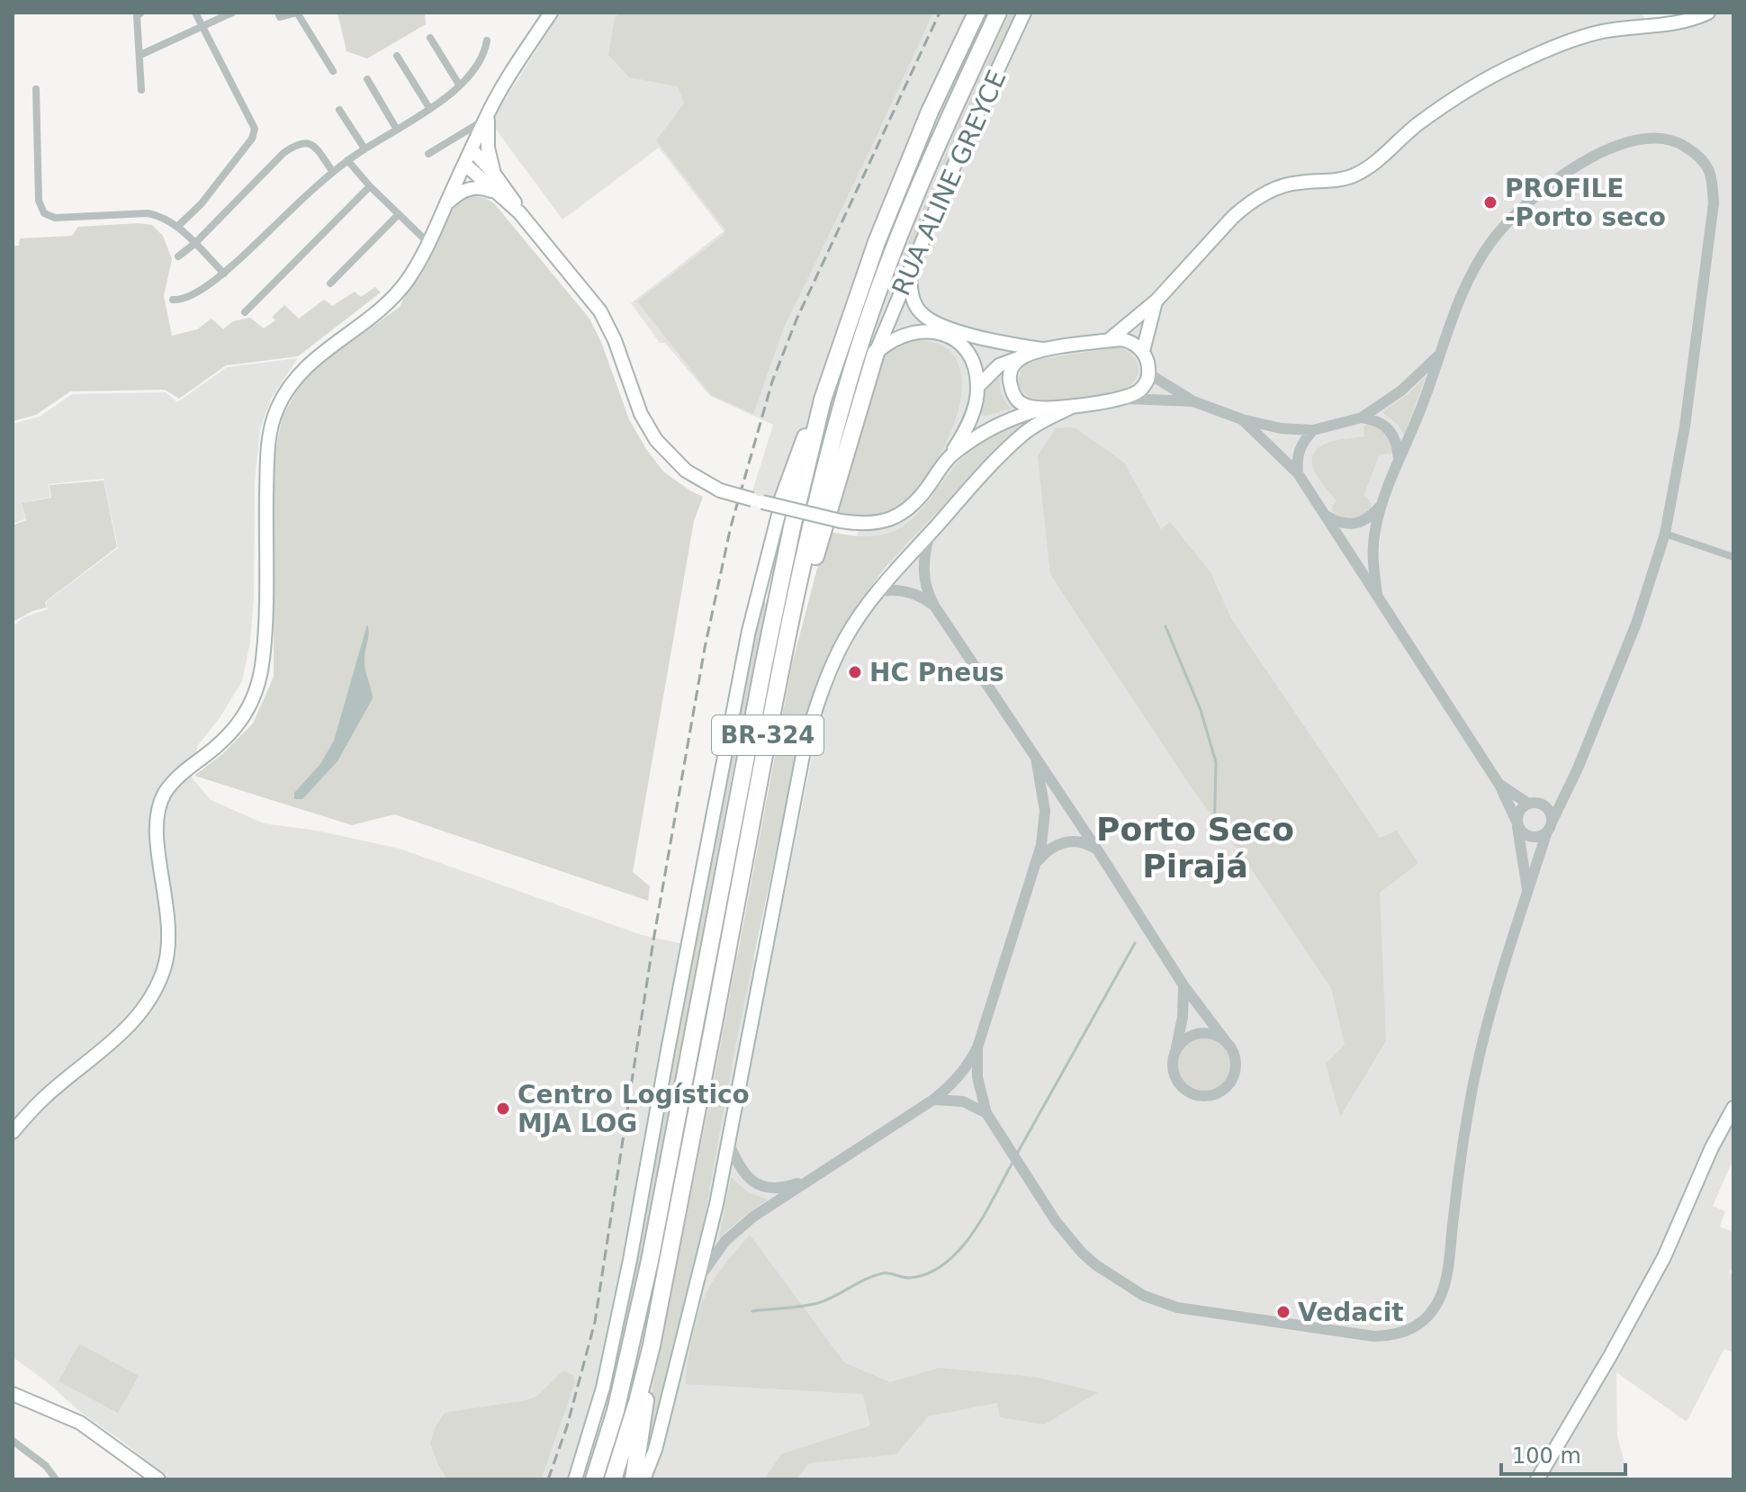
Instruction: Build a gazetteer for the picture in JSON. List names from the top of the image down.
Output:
{
  "streets": {
    "highway": ["BR-324"],
    "main road": ["RUA ALINE GREYCE"]
  },
  "districts": ["Porto Seco Pirajá"],
  "places": [
    "PROFILE -Porto seco",
    "HC Pneus",
    "Centro Logístico MJA LOG",
    "Vedacit"
  ],
  "scale_bar": "100 m"
}
